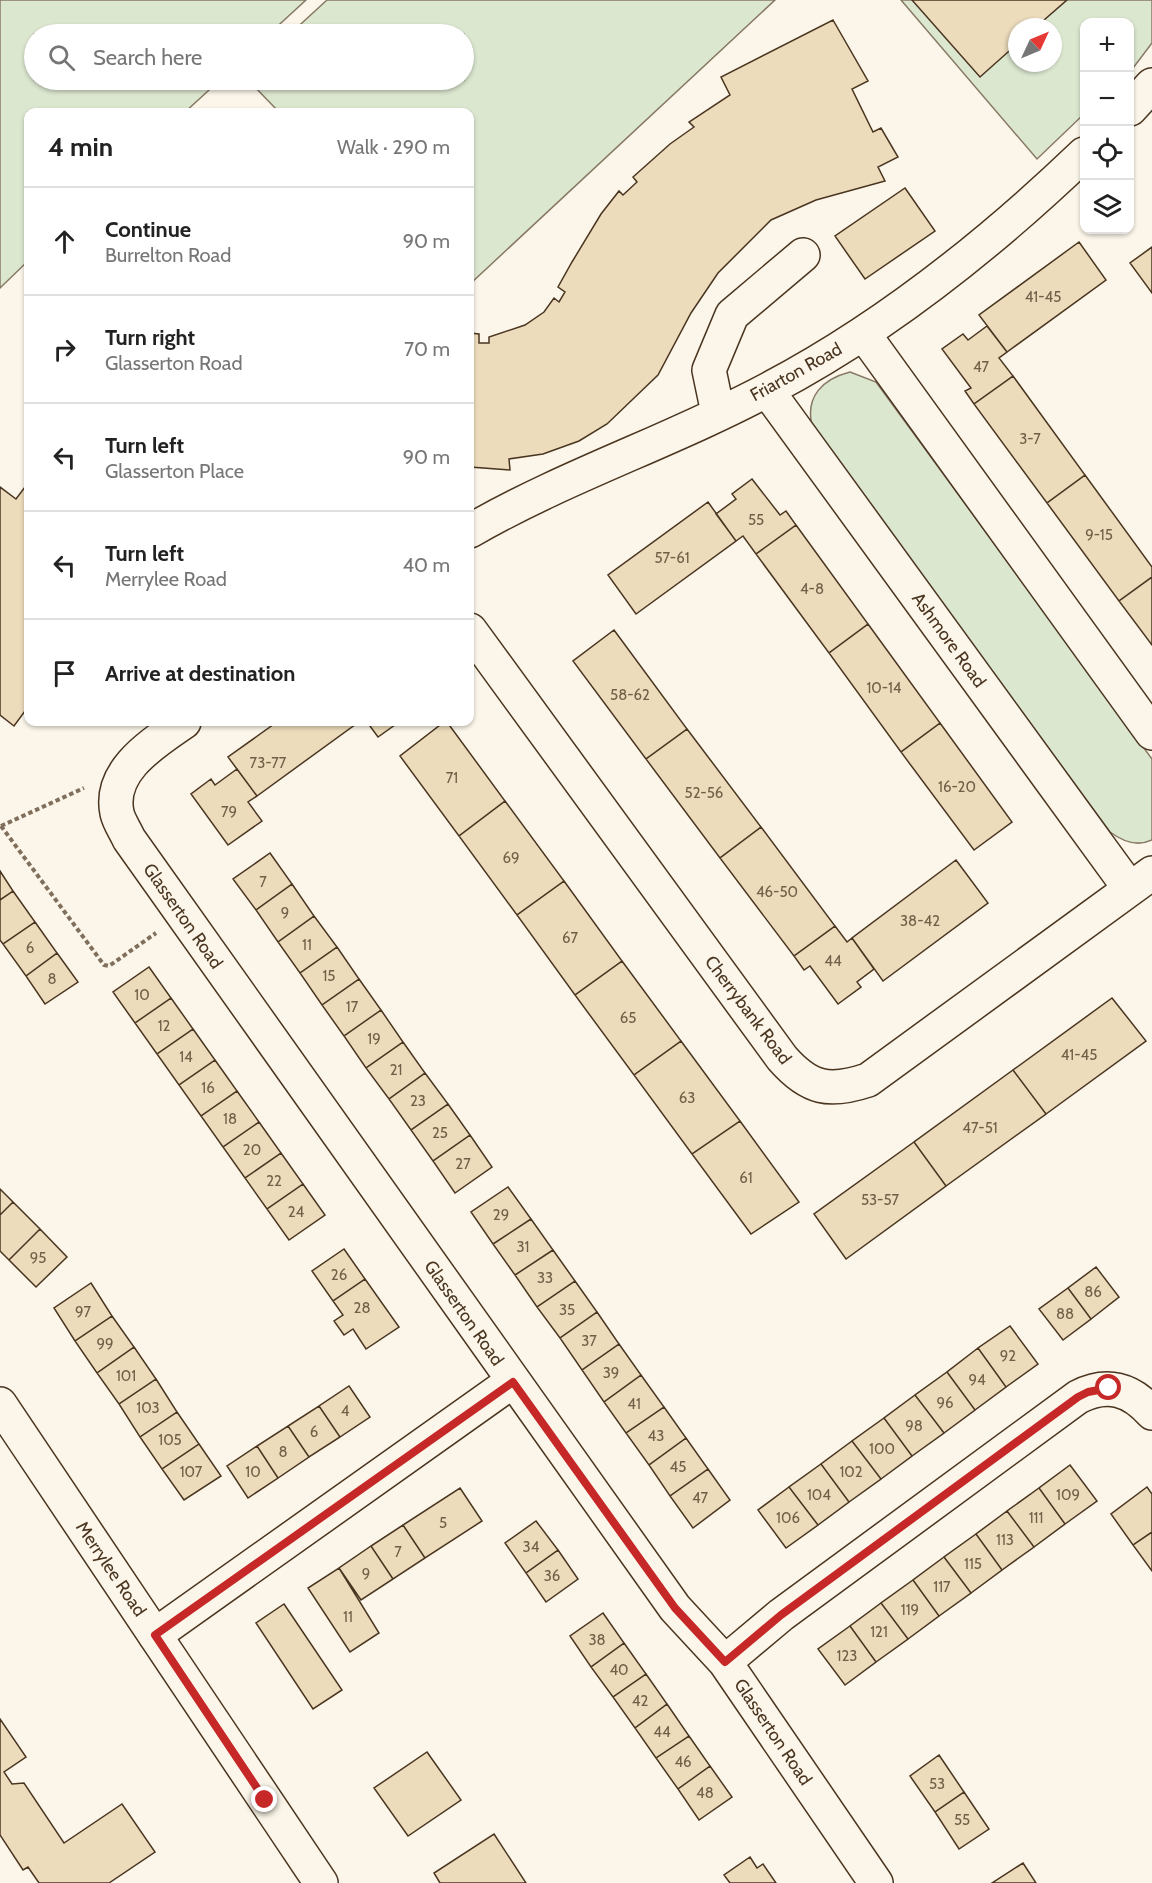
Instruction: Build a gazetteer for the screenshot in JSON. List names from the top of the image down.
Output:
{
  "streets": {
    "street": [
      "Friarton Road",
      "Ashmore Road",
      "Glasserton Road",
      "Cherrybank Road",
      "Merrylee Road"
    ]
  },
  "crossings": [
    ["Friarton Road", "Ashmore Road"],
    ["Ashmore Road", "Cherrybank Road"]
  ],
  "house_numbers": [
    "41-45",
    "47",
    "3-7",
    "55",
    "9-15",
    "57-61",
    "4-8",
    "10-14",
    "58-62",
    "73-77",
    "71",
    "16-20",
    "52-56",
    "79",
    "69",
    "7",
    "46-50",
    "9",
    "38-42",
    "67",
    "11",
    "6",
    "44",
    "15",
    "8",
    "10",
    "17",
    "65",
    "12",
    "19",
    "41-45",
    "14",
    "21",
    "16",
    "63",
    "23",
    "18",
    "47-51",
    "25",
    "20",
    "27",
    "61",
    "22",
    "53-57",
    "24",
    "29",
    "31",
    "95",
    "26",
    "33",
    "86",
    "28",
    "35",
    "97",
    "88",
    "37",
    "99",
    "92",
    "39",
    "101",
    "94",
    "96",
    "41",
    "103",
    "4",
    "98",
    "6",
    "43",
    "105",
    "100",
    "8",
    "45",
    "107",
    "10",
    "102",
    "104",
    "109",
    "47",
    "106",
    "111",
    "5",
    "113",
    "34",
    "7",
    "115",
    "9",
    "36",
    "117",
    "119",
    "11",
    "121",
    "38",
    "123",
    "40",
    "42",
    "44",
    "46",
    "53",
    "48",
    "55"
  ],
  "north": "top right",
  "page": {
    "map_buttons": ["+", "−"],
    "search": "Search here",
    "heading": ["4 min", "Walk · 290 m"],
    "list": [
      ["Continue", "Burrelton Road", "90 m"],
      ["Turn right", "Glasserton Road", "70 m"],
      ["Turn left", "Glasserton Place", "90 m"],
      ["Turn left", "Merrylee Road", "40 m"],
      "Arrive at destination"
    ]
  }
}
